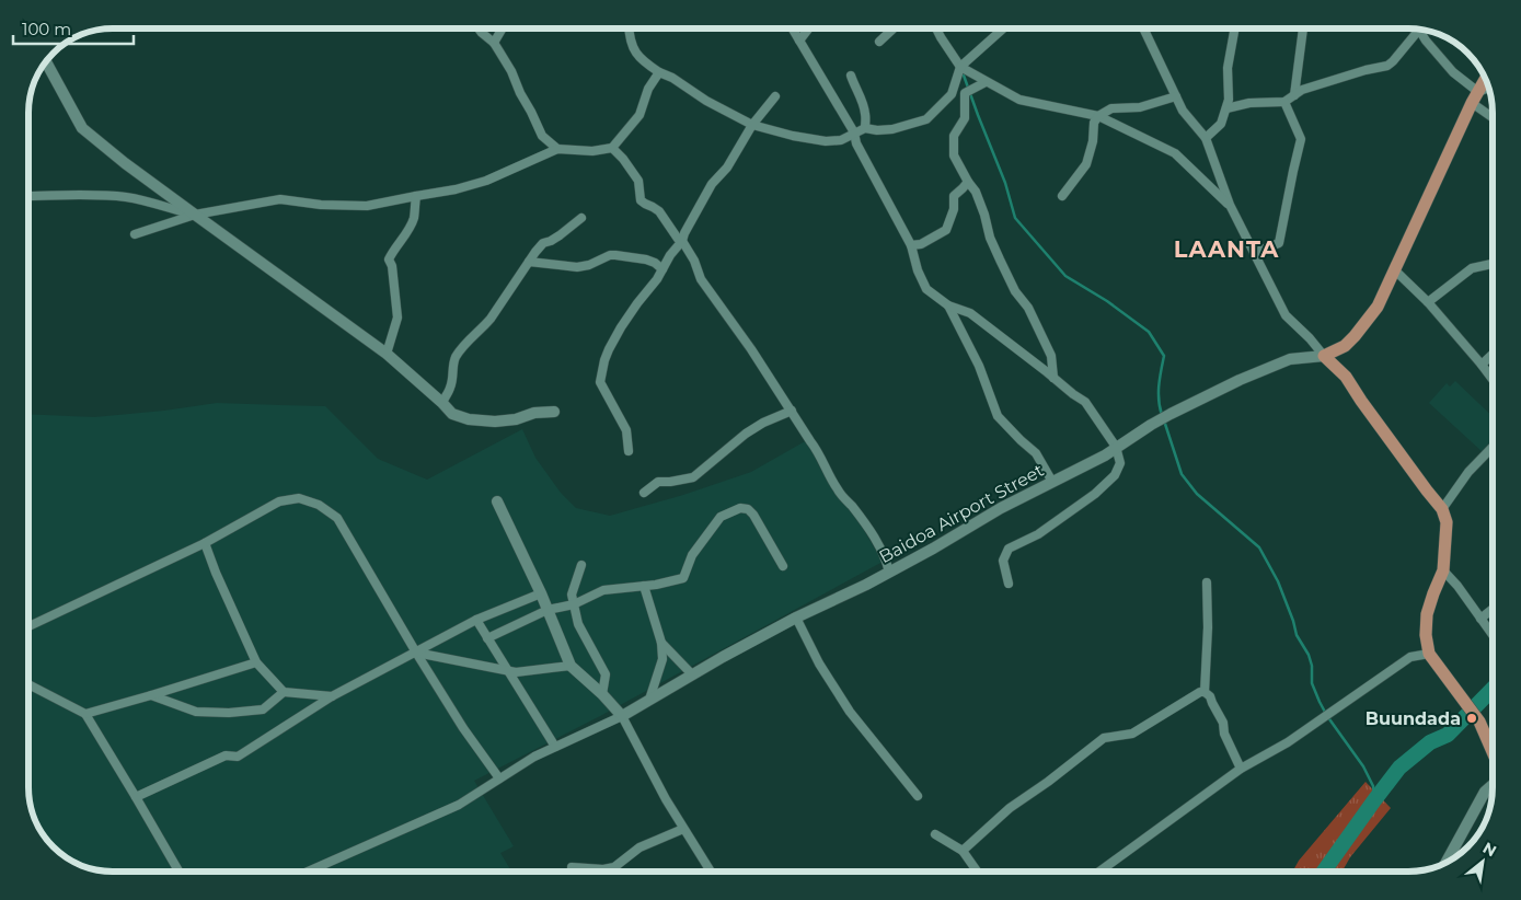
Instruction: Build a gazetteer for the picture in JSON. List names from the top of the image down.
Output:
{
  "streets": {
    "street": ["Baidoa Airport Street"]
  },
  "districts": ["LAANTA"],
  "places": ["Buundada"],
  "scale_bar": "100 m",
  "north": "top right"
}
